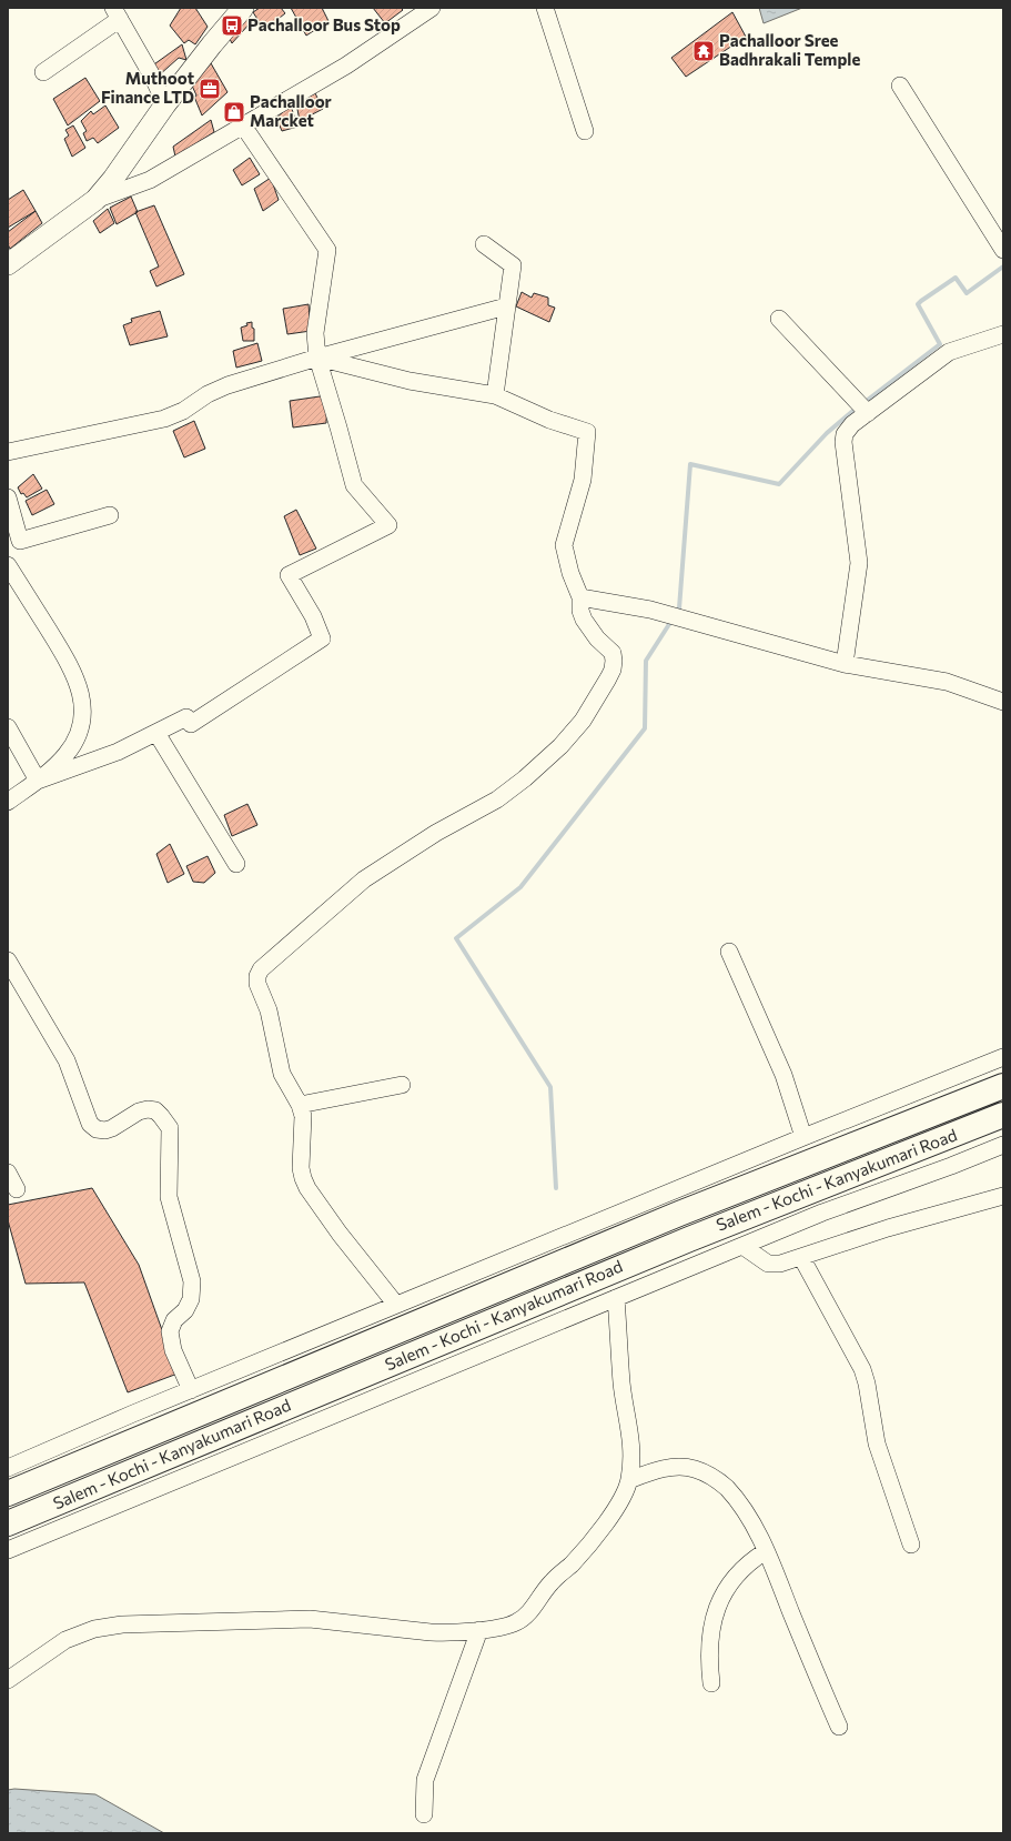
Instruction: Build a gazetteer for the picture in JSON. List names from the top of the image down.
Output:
{
  "streets": {
    "highway": ["Salem - Kochi - Kanyakumari Road"]
  },
  "places": {
    "bus stop": ["Pachalloor Bus Stop"],
    "temple": ["Pachalloor Sree Badhrakali Temple"],
    "office": ["Muthoot Finance LTD"],
    "shop": ["Pachalloor Marcket"]
  }
}
